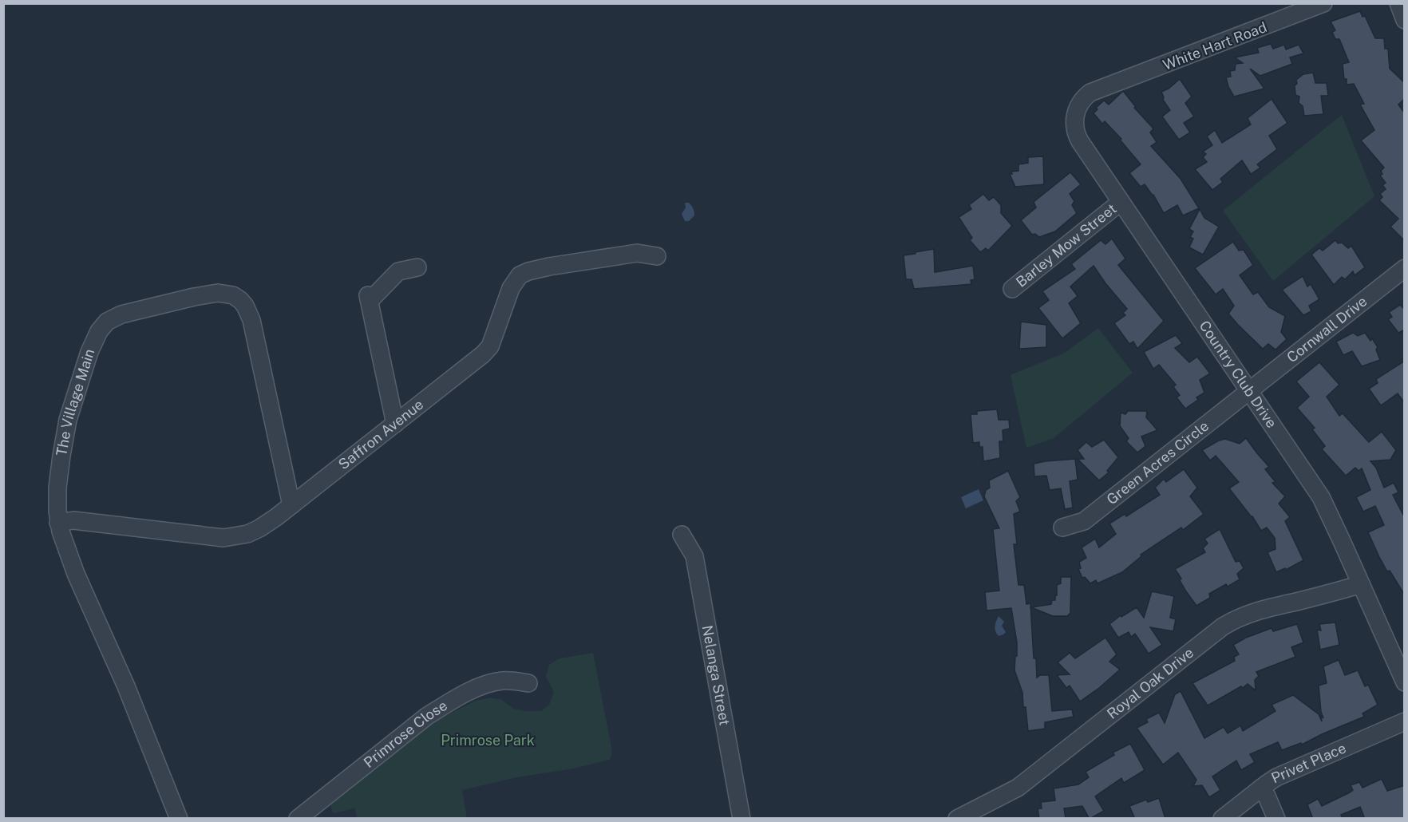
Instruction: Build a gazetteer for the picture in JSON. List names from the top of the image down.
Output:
{
  "streets": {
    "street": [
      "White Hart Road",
      "Barley Mow Street",
      "Cornwall Drive",
      "Country Club Drive",
      "The Village Main",
      "Saffron Avenue",
      "Green Acres Circle",
      "Nelanga Street",
      "Royal Oak Drive",
      "Primrose Close",
      "Privet Place"
    ]
  },
  "crossings": [
    ["White Hart Road", "Country Club Drive"],
    ["Barley Mow Street", "Country Club Drive"],
    ["Cornwall Drive", "Country Club Drive"],
    ["Cornwall Drive", "Green Acres Circle"],
    ["Country Club Drive", "Green Acres Circle"],
    ["Country Club Drive", "Royal Oak Drive"],
    ["The Village Main", "Saffron Avenue"]
  ],
  "parks": ["Primrose Park"]
}
